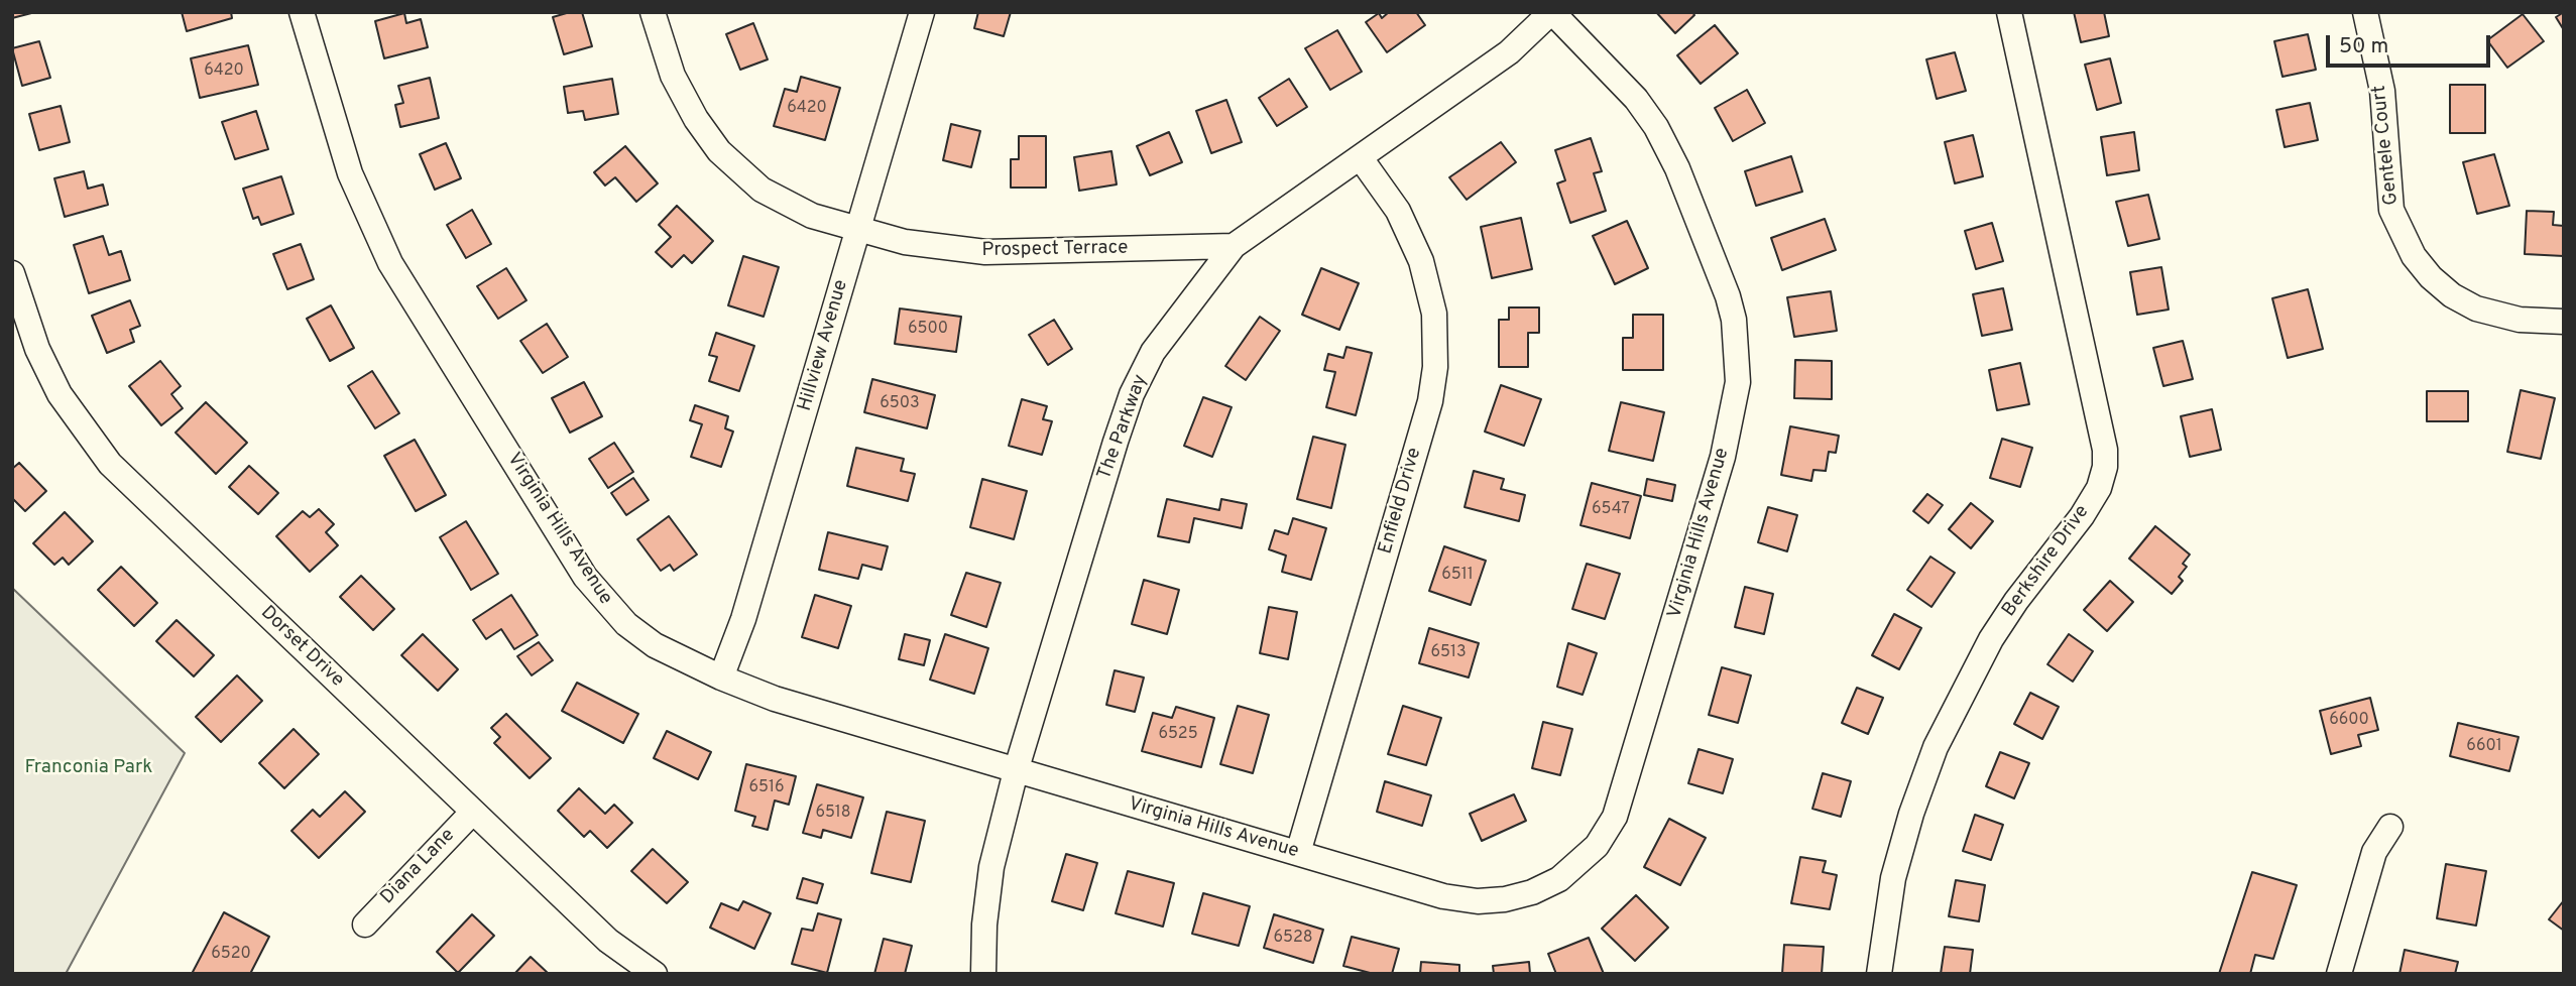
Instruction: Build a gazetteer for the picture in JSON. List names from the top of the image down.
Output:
{
  "streets": {
    "street": [
      "Gentele Court",
      "Prospect Terrace",
      "Hillview Avenue",
      "The Parkway",
      "Enfield Drive",
      "Virginia Hills Avenue",
      "Berkshire Drive",
      "Dorset Drive",
      "Diana Lane"
    ]
  },
  "crossings": [
    ["Prospect Terrace", "Hillview Avenue"],
    ["Prospect Terrace", "The Parkway"],
    ["Hillview Avenue", "Virginia Hills Avenue"],
    ["The Parkway", "Enfield Drive"],
    ["The Parkway", "Virginia Hills Avenue"],
    ["Enfield Drive", "Virginia Hills Avenue"],
    ["Dorset Drive", "Diana Lane"]
  ],
  "parks": ["Franconia Park"],
  "house_numbers": [
    "6420",
    "6420",
    "6500",
    "6503",
    "6547",
    "6511",
    "6513",
    "6600",
    "6525",
    "6601",
    "6516",
    "6518",
    "6528",
    "6520"
  ],
  "scale_bar": "50 m"
}
